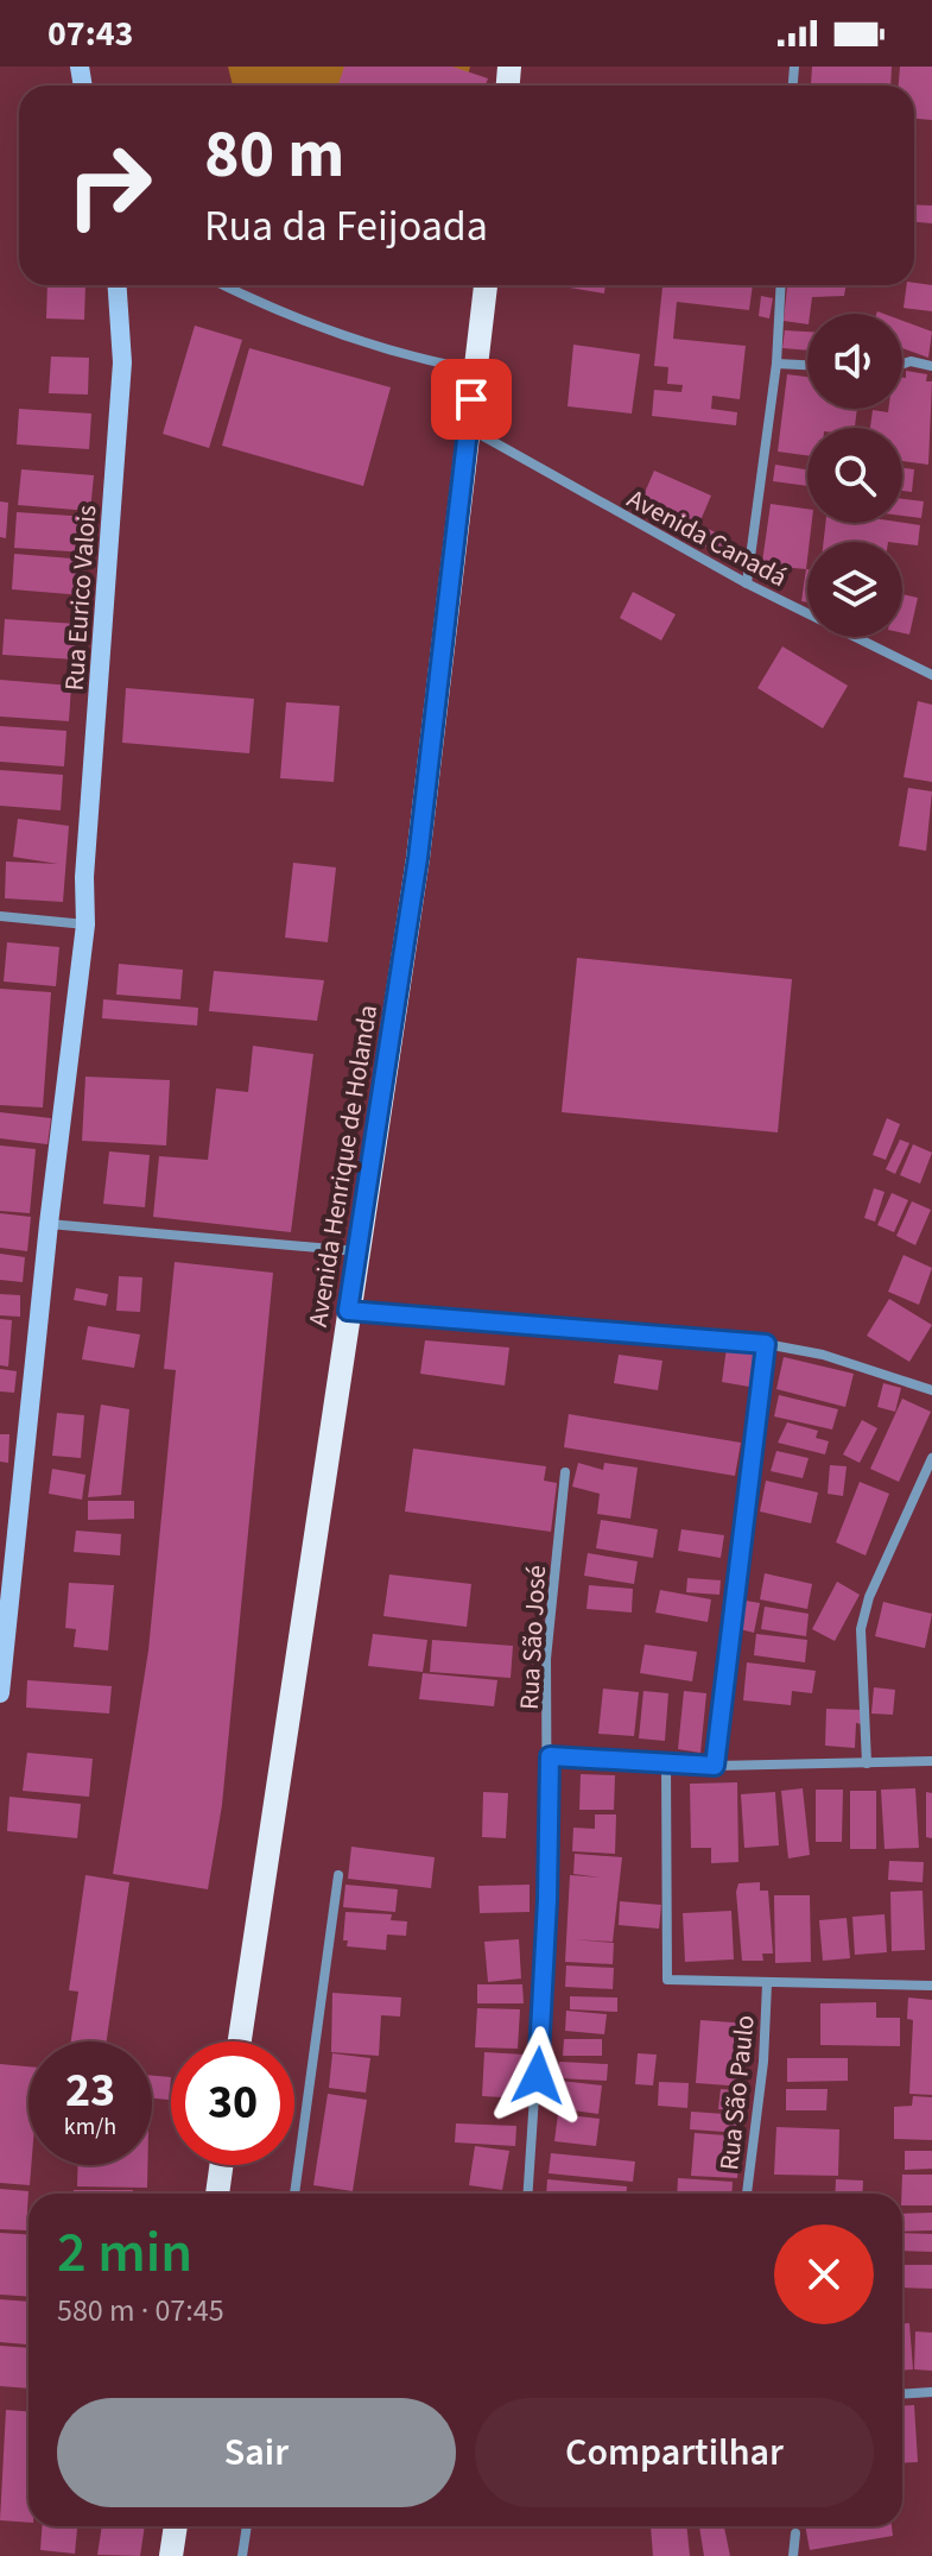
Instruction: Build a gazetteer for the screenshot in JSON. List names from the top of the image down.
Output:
{
  "streets": {
    "main road": ["Rua Eurico Valois", "Avenida Henrique de Holanda"],
    "street": ["Avenida Canadá", "Rua São José", "Rua São Paulo"]
  },
  "crossings": [
    ["Avenida Canadá", "Avenida Henrique de Holanda"]
  ],
  "page": {
    "status": "07:43",
    "turn": ["80 m", "Rua da Feijoada"],
    "speed": "23 km/h",
    "limit": "30",
    "heading": ["2 min", "580 m · 07:45"],
    "buttons": ["Sair", "Compartilhar"]
  }
}
